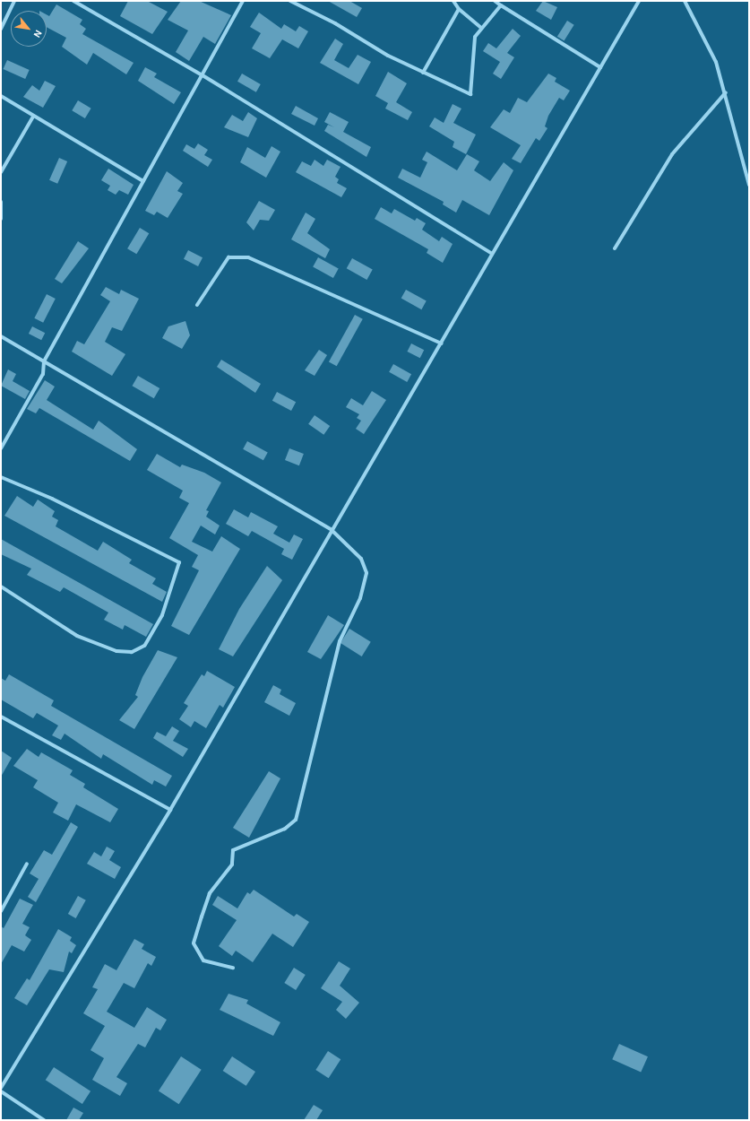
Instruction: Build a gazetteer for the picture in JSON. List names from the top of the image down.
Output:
{
  "north": "bottom right"
}
